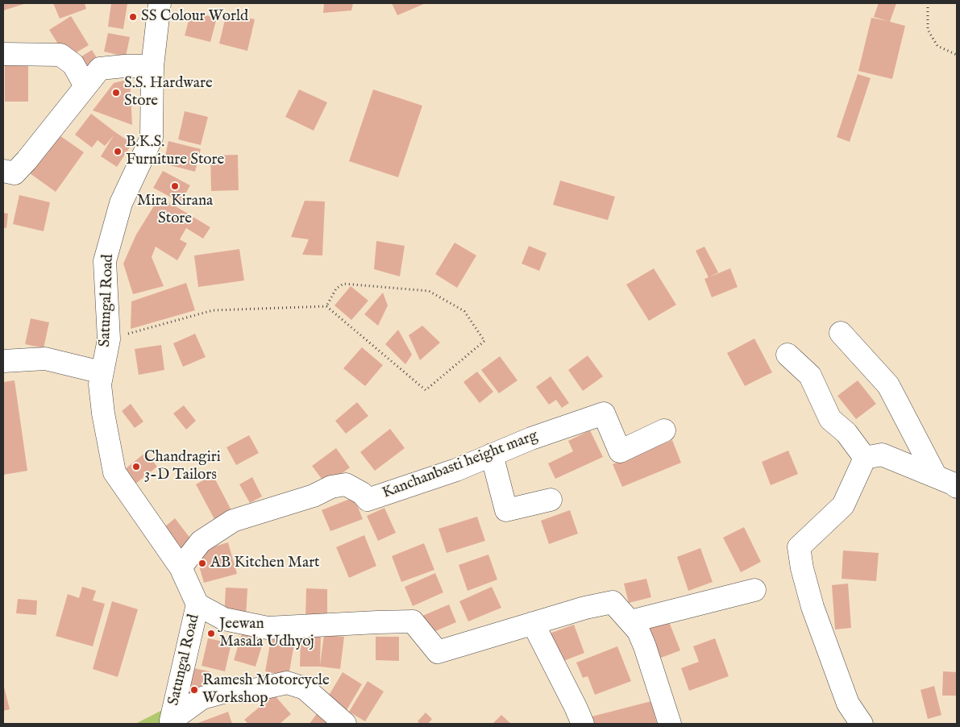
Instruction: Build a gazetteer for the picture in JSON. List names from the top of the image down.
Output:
{
  "streets": {
    "street": ["Satungal Road", "Kanchanbasti height marg"]
  },
  "crossings": [
    ["Satungal Road", "Kanchanbasti height marg"]
  ],
  "places": [
    "SS Colour World",
    "S.S. Hardware Store",
    "B.K.S. Furniture Store",
    "Mira Kirana Store",
    "Chandragiri 3-D Tailors",
    "AB Kitchen Mart",
    "Jeewan Masala Udhyoj",
    "Ramesh Motorcycle Workshop"
  ]
}
